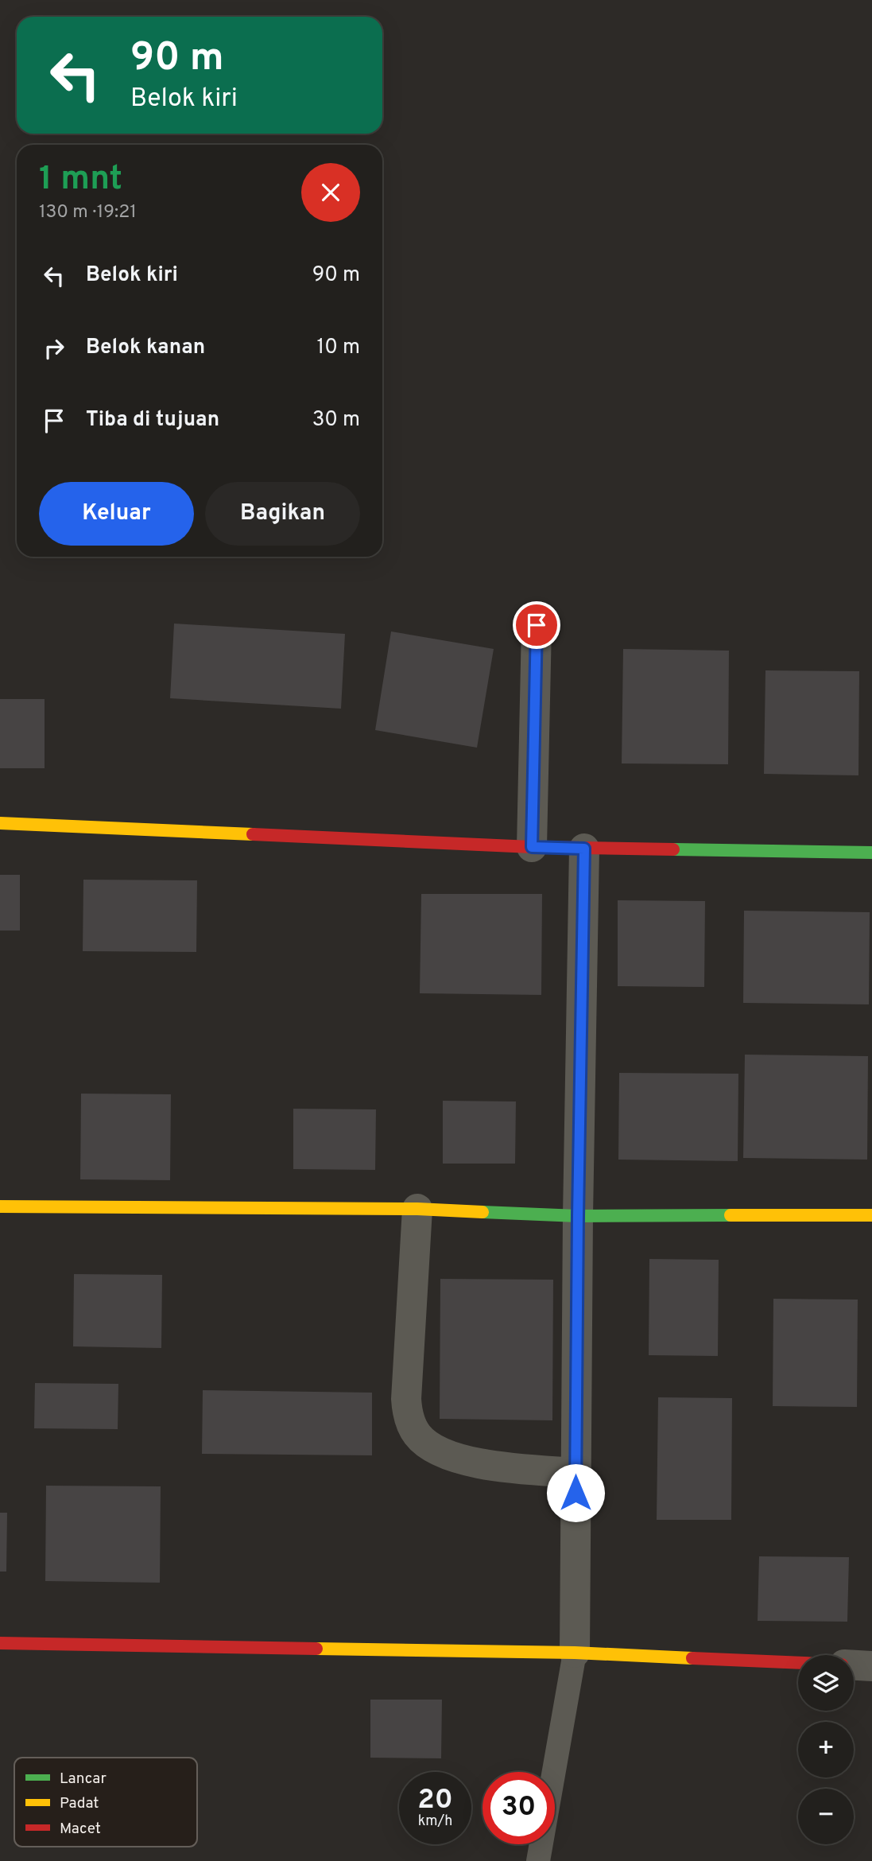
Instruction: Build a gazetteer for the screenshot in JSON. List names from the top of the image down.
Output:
{
  "legend": ["Lancar", "Padat", "Macet"],
  "page": {
    "turn": ["90 m", "Belok kiri"],
    "heading": ["1 mnt", "130 m · 19:21"],
    "list": [
      {
        "name": "Belok kiri",
        "value": "90 m"
      },
      {
        "name": "Belok kanan",
        "value": "10 m"
      },
      {
        "name": "Tiba di tujuan",
        "value": "30 m"
      }
    ],
    "buttons": ["Keluar", "Bagikan"],
    "map_buttons": ["+", "−"],
    "speed": "20 km/h",
    "limit": "30"
  }
}
